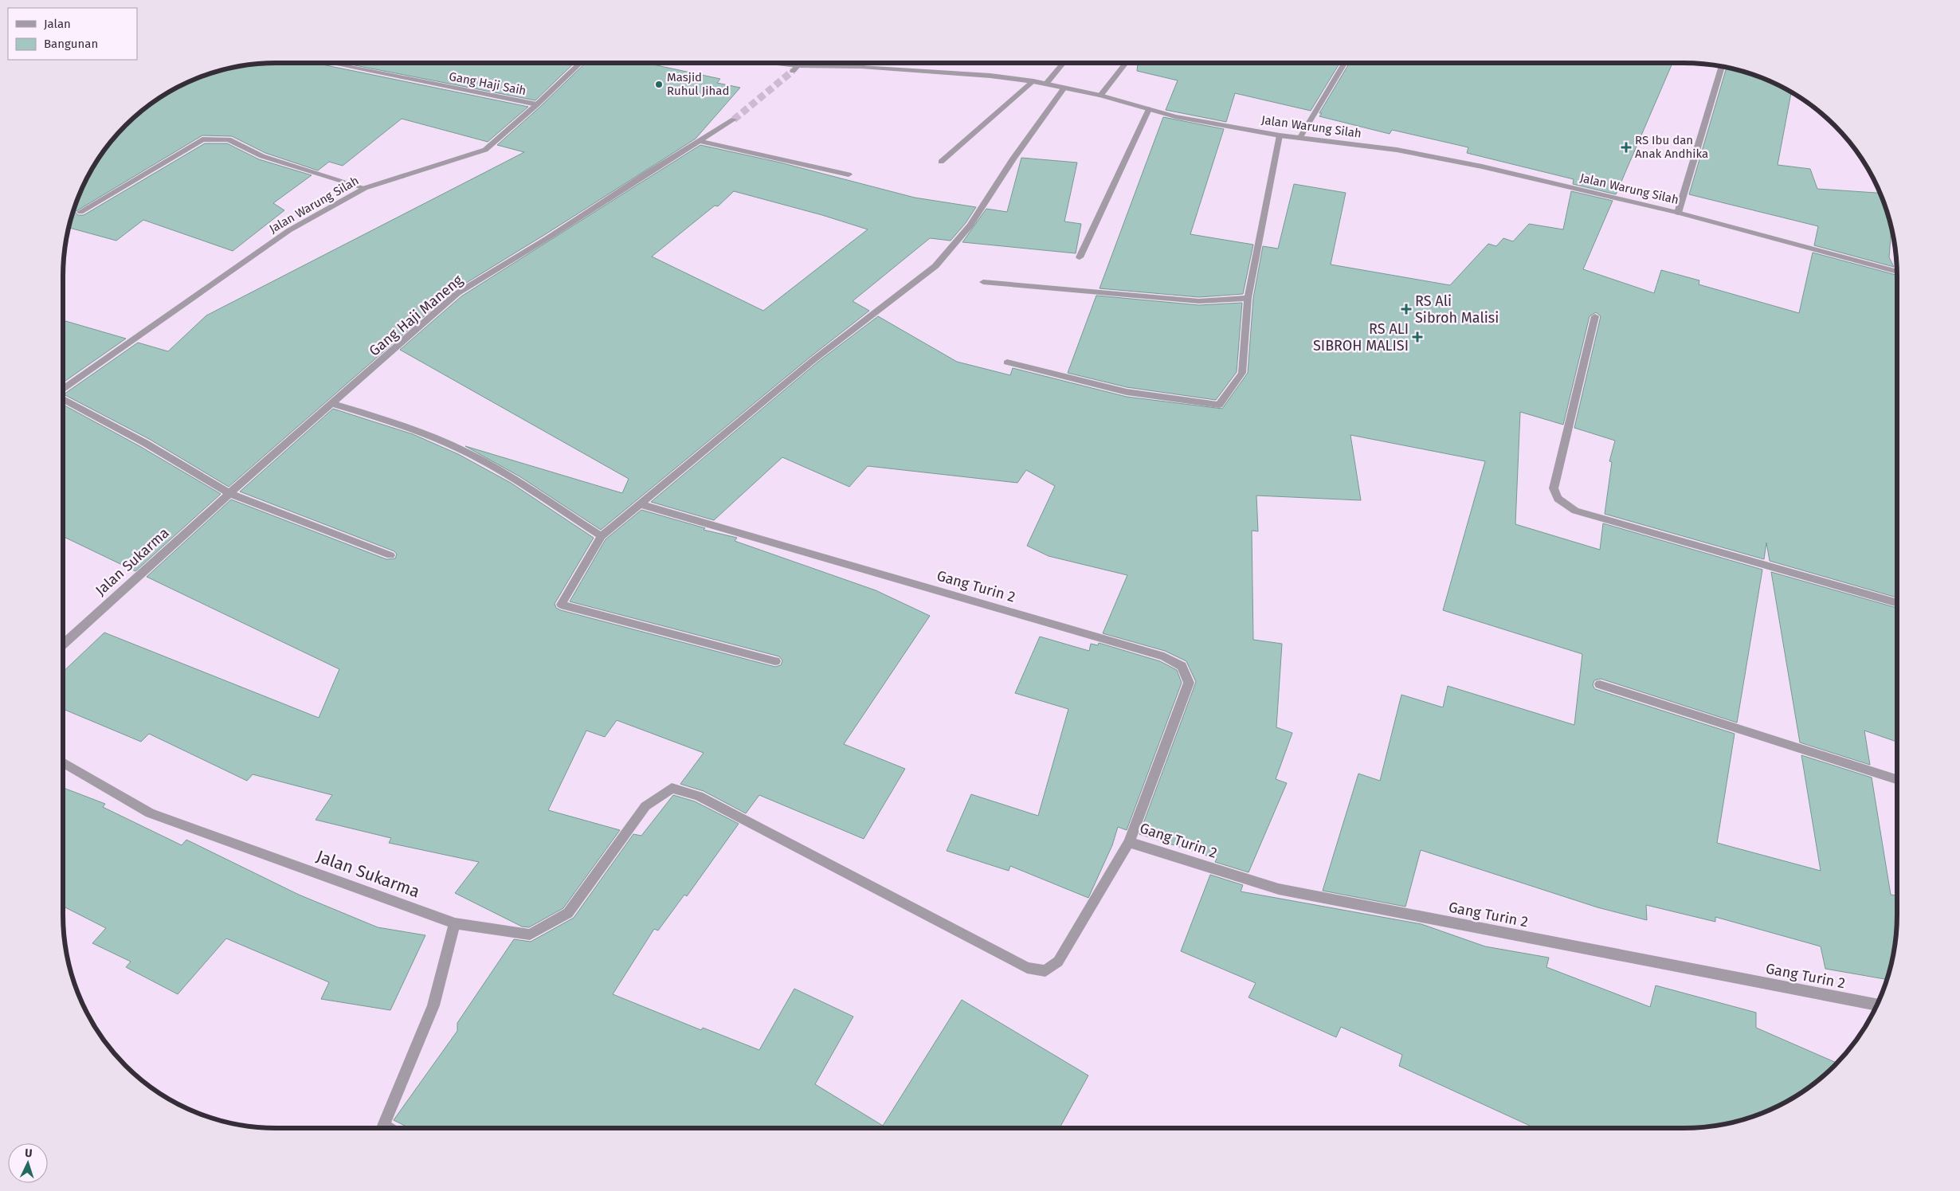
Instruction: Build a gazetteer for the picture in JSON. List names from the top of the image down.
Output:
{
  "streets": {
    "street": [
      "Gang Haji Saih",
      "Jalan Warung Silah",
      "Gang Haji Maneng",
      "Jalan Sukarma",
      "Gang Turin 2"
    ]
  },
  "crossings": [
    ["Gang Haji Saih", "Jalan Warung Silah"],
    ["Gang Haji Maneng", "Jalan Sukarma"],
    ["Jalan Sukarma", "Gang Turin 2"]
  ],
  "places": {
    "other": ["Masjid Ruhul Jihad"],
    "health": ["RS Ibu dan Anak Andhika", "RS Ali Sibroh Malisi", "RS ALI SIBROH MALISI"]
  },
  "legend": ["Jalan", "Bangunan"],
  "north": "top"
}
